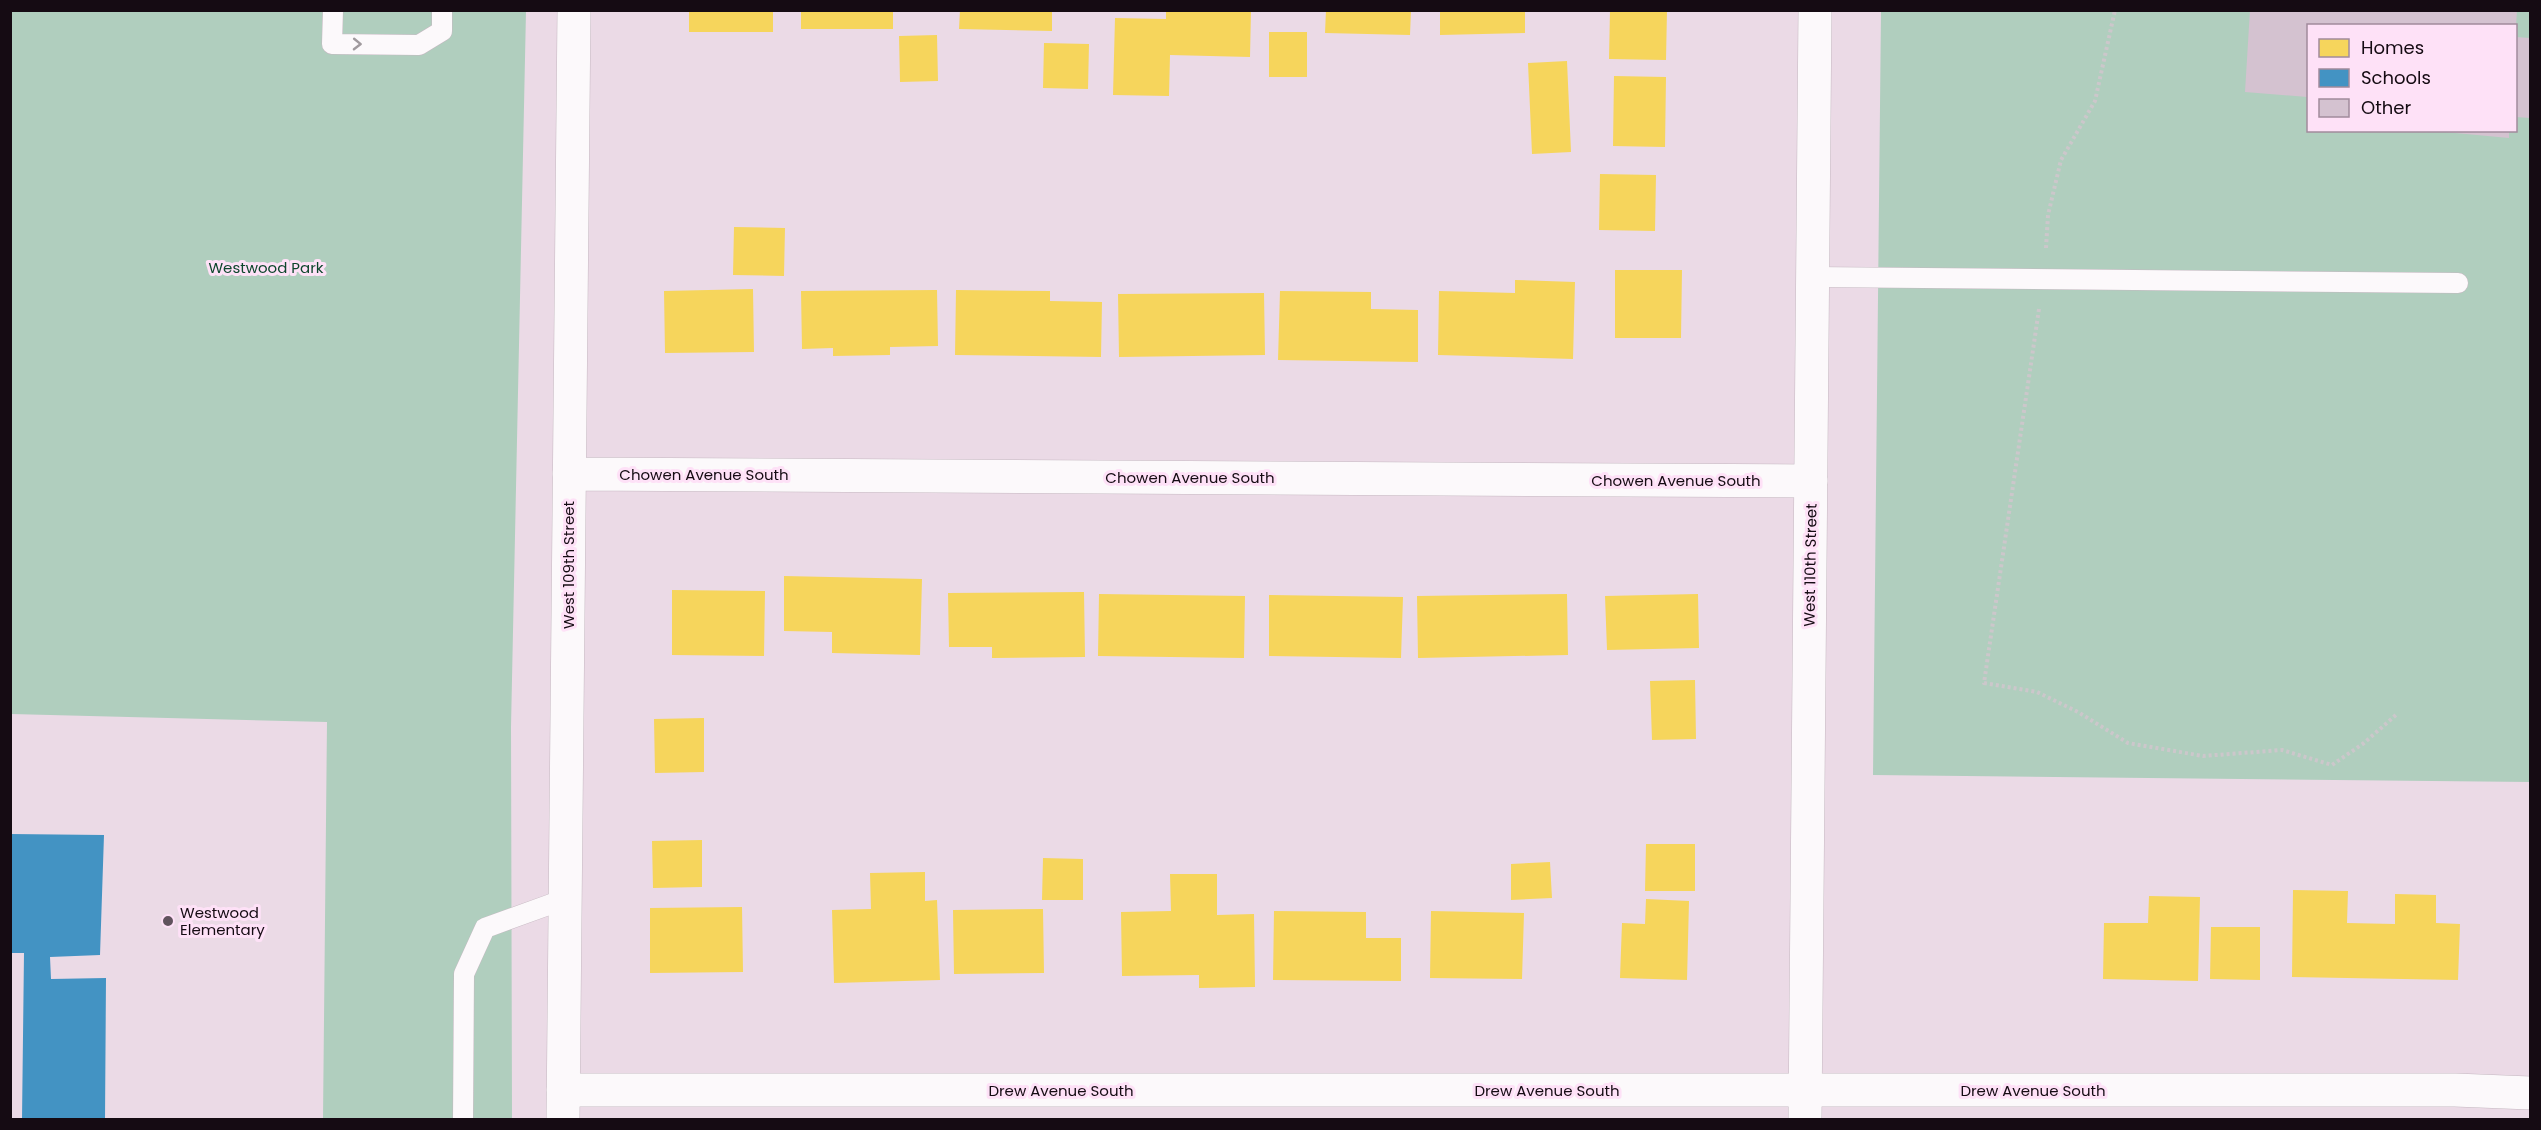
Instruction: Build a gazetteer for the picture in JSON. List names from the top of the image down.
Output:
{
  "streets": {
    "street": [
      "Chowen Avenue South",
      "West 109th Street",
      "West 110th Street",
      "Drew Avenue South"
    ]
  },
  "crossings": [
    ["Chowen Avenue South", "West 109th Street"],
    ["Chowen Avenue South", "West 110th Street"],
    ["West 109th Street", "Drew Avenue South"],
    ["West 110th Street", "Drew Avenue South"]
  ],
  "parks": ["Westwood Park"],
  "places": ["Westwood Elementary"],
  "legend": ["Homes", "Schools", "Other"]
}
